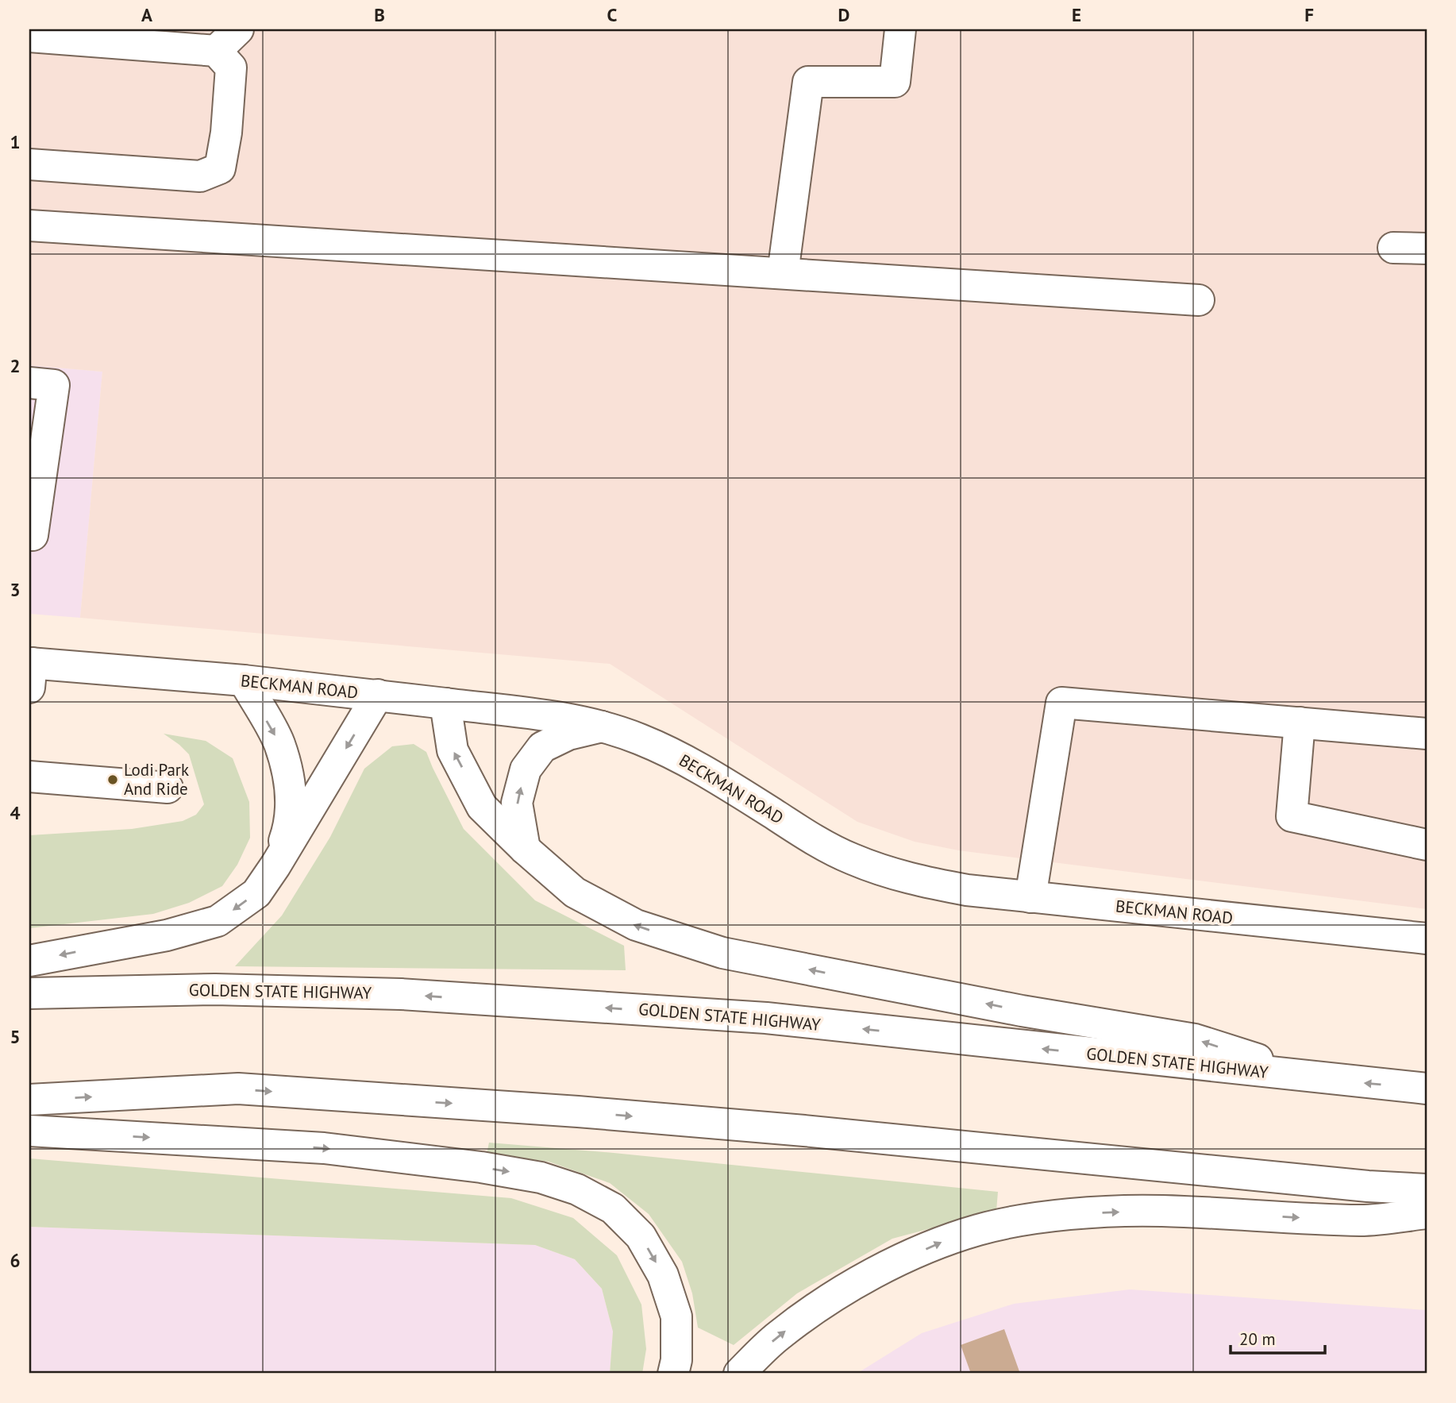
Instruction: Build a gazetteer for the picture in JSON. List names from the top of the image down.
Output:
{
  "streets": {
    "main road": ["BECKMAN ROAD", "GOLDEN STATE HIGHWAY"]
  },
  "places": ["Lodi Park And Ride"],
  "scale_bar": "20 m",
  "grid": {
    "columns": [
      "A",
      "B",
      "C",
      "D",
      "E",
      "F"
    ],
    "rows": [
      "1",
      "2",
      "3",
      "4",
      "5",
      "6"
    ]
  }
}
